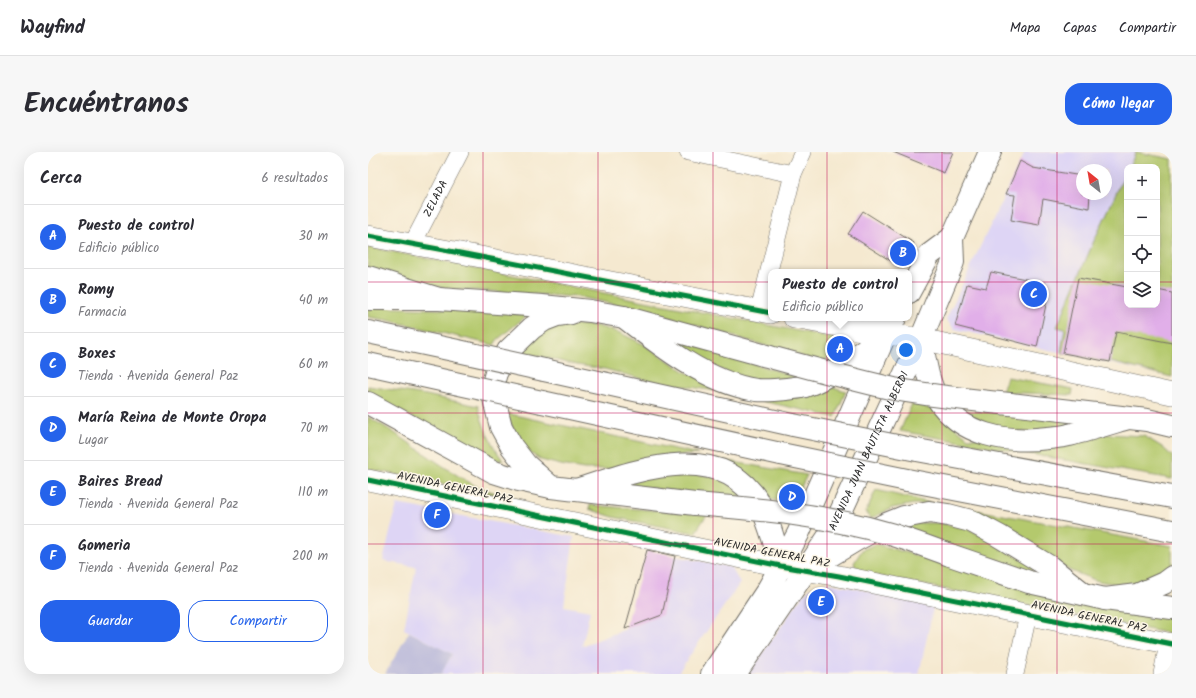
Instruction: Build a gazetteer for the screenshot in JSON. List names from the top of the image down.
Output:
{
  "streets": {
    "main road": ["AVENIDA JUAN BAUTISTA ALBERDI"],
    "street": ["ZELADA", "AVENIDA GENERAL PAZ"]
  },
  "crossings": [
    ["AVENIDA JUAN BAUTISTA ALBERDI", "AVENIDA GENERAL PAZ"]
  ],
  "north": "top left",
  "page": {
    "header": "Wayfind",
    "nav": ["Mapa", "Capas", "Compartir"],
    "title": "Encuéntranos",
    "buttons": [
      "Cómo llegar",
      ["Guardar", "Compartir"]
    ],
    "heading": ["Cerca", "6 resultados"],
    "map_buttons": ["+", "−"],
    "list": [
      {
        "mark": "A",
        "name": "Puesto de control",
        "note": "Edificio público",
        "value": "30 m"
      },
      {
        "mark": "B",
        "name": "Romy",
        "note": "Farmacia",
        "value": "40 m"
      },
      {
        "mark": "C",
        "name": "Boxes",
        "note": "Tienda · Avenida General Paz",
        "value": "60 m"
      },
      {
        "mark": "D",
        "name": "María Reina de Monte Oropa",
        "note": "Lugar",
        "value": "70 m"
      },
      {
        "mark": "E",
        "name": "Baires Bread",
        "note": "Tienda · Avenida General Paz",
        "value": "110 m"
      },
      {
        "mark": "F",
        "name": "Gomeria",
        "note": "Tienda · Avenida General Paz",
        "value": "200 m"
      }
    ],
    "pins": [
      "B",
      "C",
      "A",
      "D",
      "F",
      "E"
    ],
    "popup": ["Puesto de control", "Edificio público"]
  }
}
